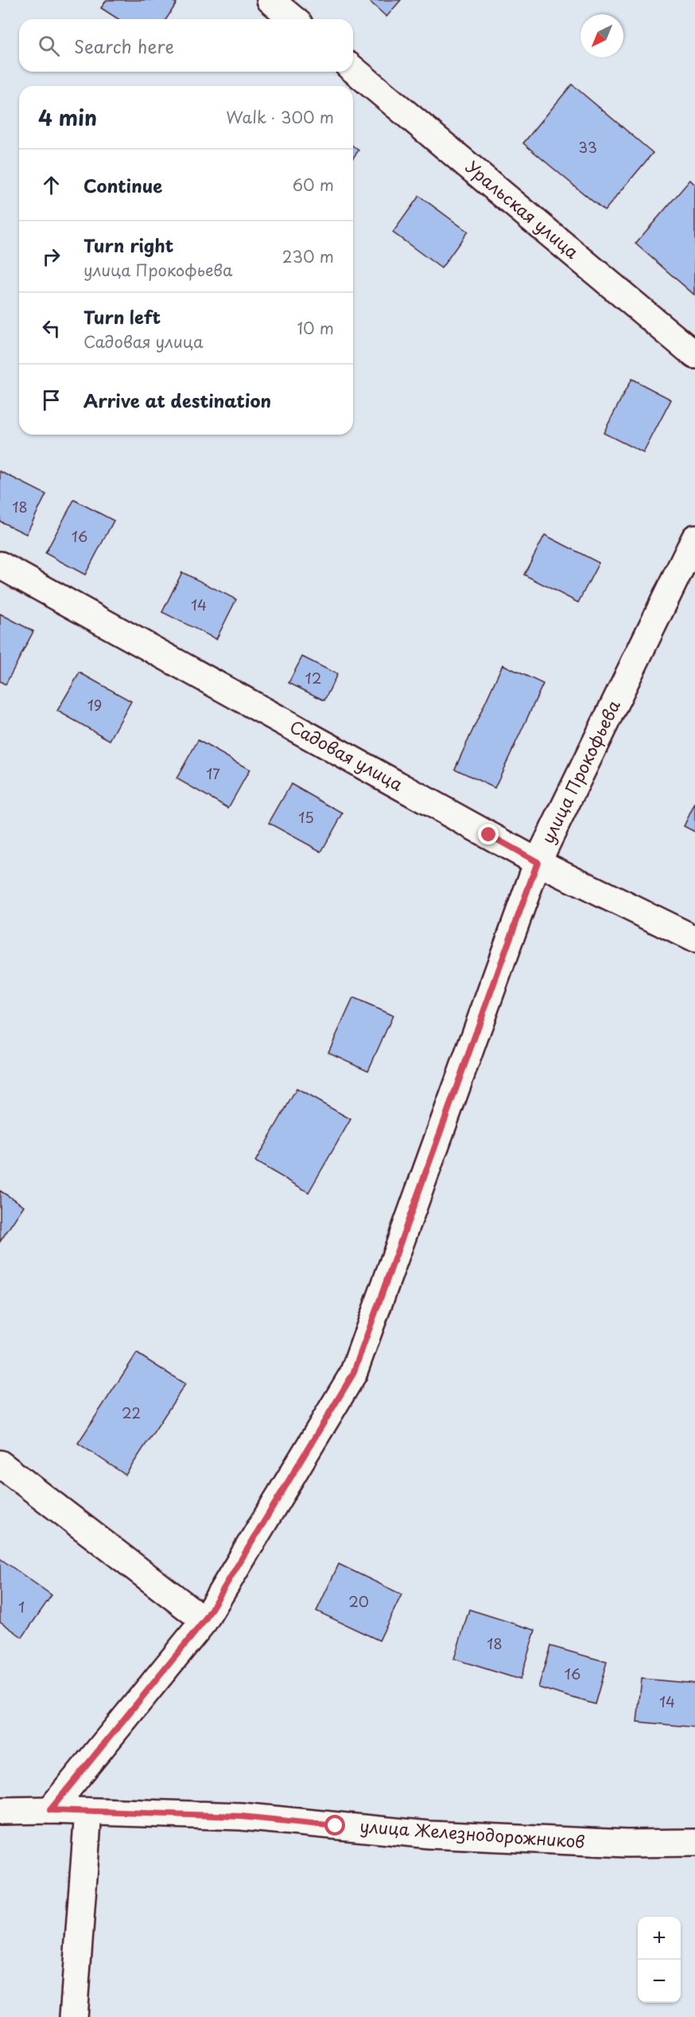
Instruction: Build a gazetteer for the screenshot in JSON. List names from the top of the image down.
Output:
{
  "streets": {
    "street": [
      "Уральская улица",
      "Садовая улица",
      "улица Прокофьева",
      "улица Железнодорожников"
    ]
  },
  "crossings": [
    ["Садовая улица", "улица Прокофьева"],
    ["улица Прокофьева", "улица Железнодорожников"]
  ],
  "house_numbers": [
    "33",
    "18",
    "16",
    "14",
    "12",
    "19",
    "17",
    "15",
    "22",
    "20",
    "1",
    "18",
    "16",
    "14"
  ],
  "north": "bottom left",
  "page": {
    "search": "Search here",
    "heading": ["4 min", "Walk · 300 m"],
    "list": [
      ["Continue", "60 m"],
      ["Turn right", "улица Прокофьева", "230 m"],
      ["Turn left", "Садовая улица", "10 m"],
      "Arrive at destination"
    ],
    "map_buttons": ["+", "−"]
  }
}
